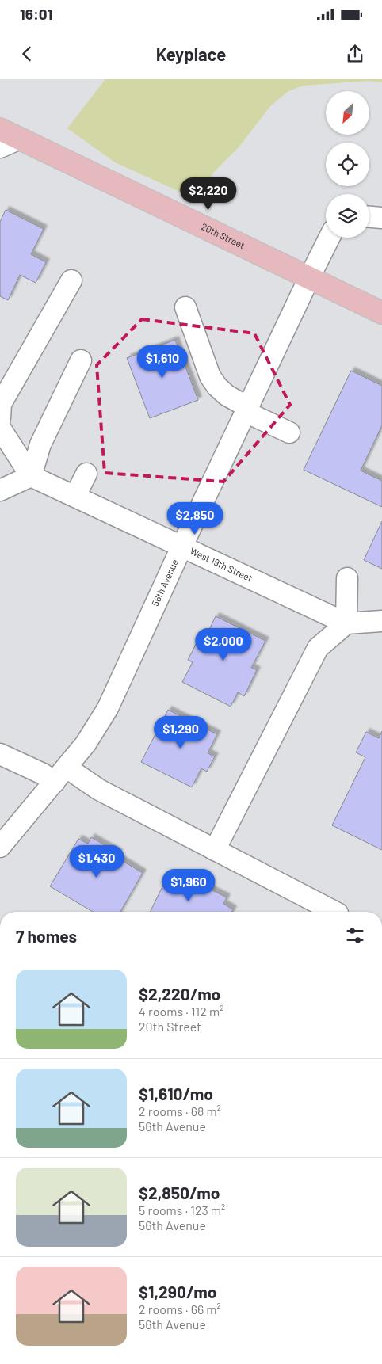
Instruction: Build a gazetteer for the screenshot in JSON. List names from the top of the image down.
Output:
{
  "streets": {
    "main road": ["20th Street"],
    "street": ["West 19th Street", "56th Avenue"]
  },
  "crossings": [
    ["20th Street", "56th Avenue"],
    ["West 19th Street", "56th Avenue"]
  ],
  "north": "bottom left",
  "page": {
    "status": "16:01",
    "header": "Keyplace",
    "price": [
      "$2,220",
      "$1,610",
      "$2,850",
      "$2,000",
      "$1,290",
      "$1,430",
      "$1,960"
    ],
    "heading": "7 homes",
    "list": [
      {
        "name": "$2,220/mo",
        "note": "4 rooms · 112 m² · 20th Street"
      },
      {
        "name": "$1,610/mo",
        "note": "2 rooms · 68 m² · 56th Avenue"
      },
      {
        "name": "$2,850/mo",
        "note": "5 rooms · 123 m² · 56th Avenue"
      },
      {
        "name": "$1,290/mo",
        "note": "2 rooms · 66 m² · 56th Avenue"
      }
    ]
  }
}
